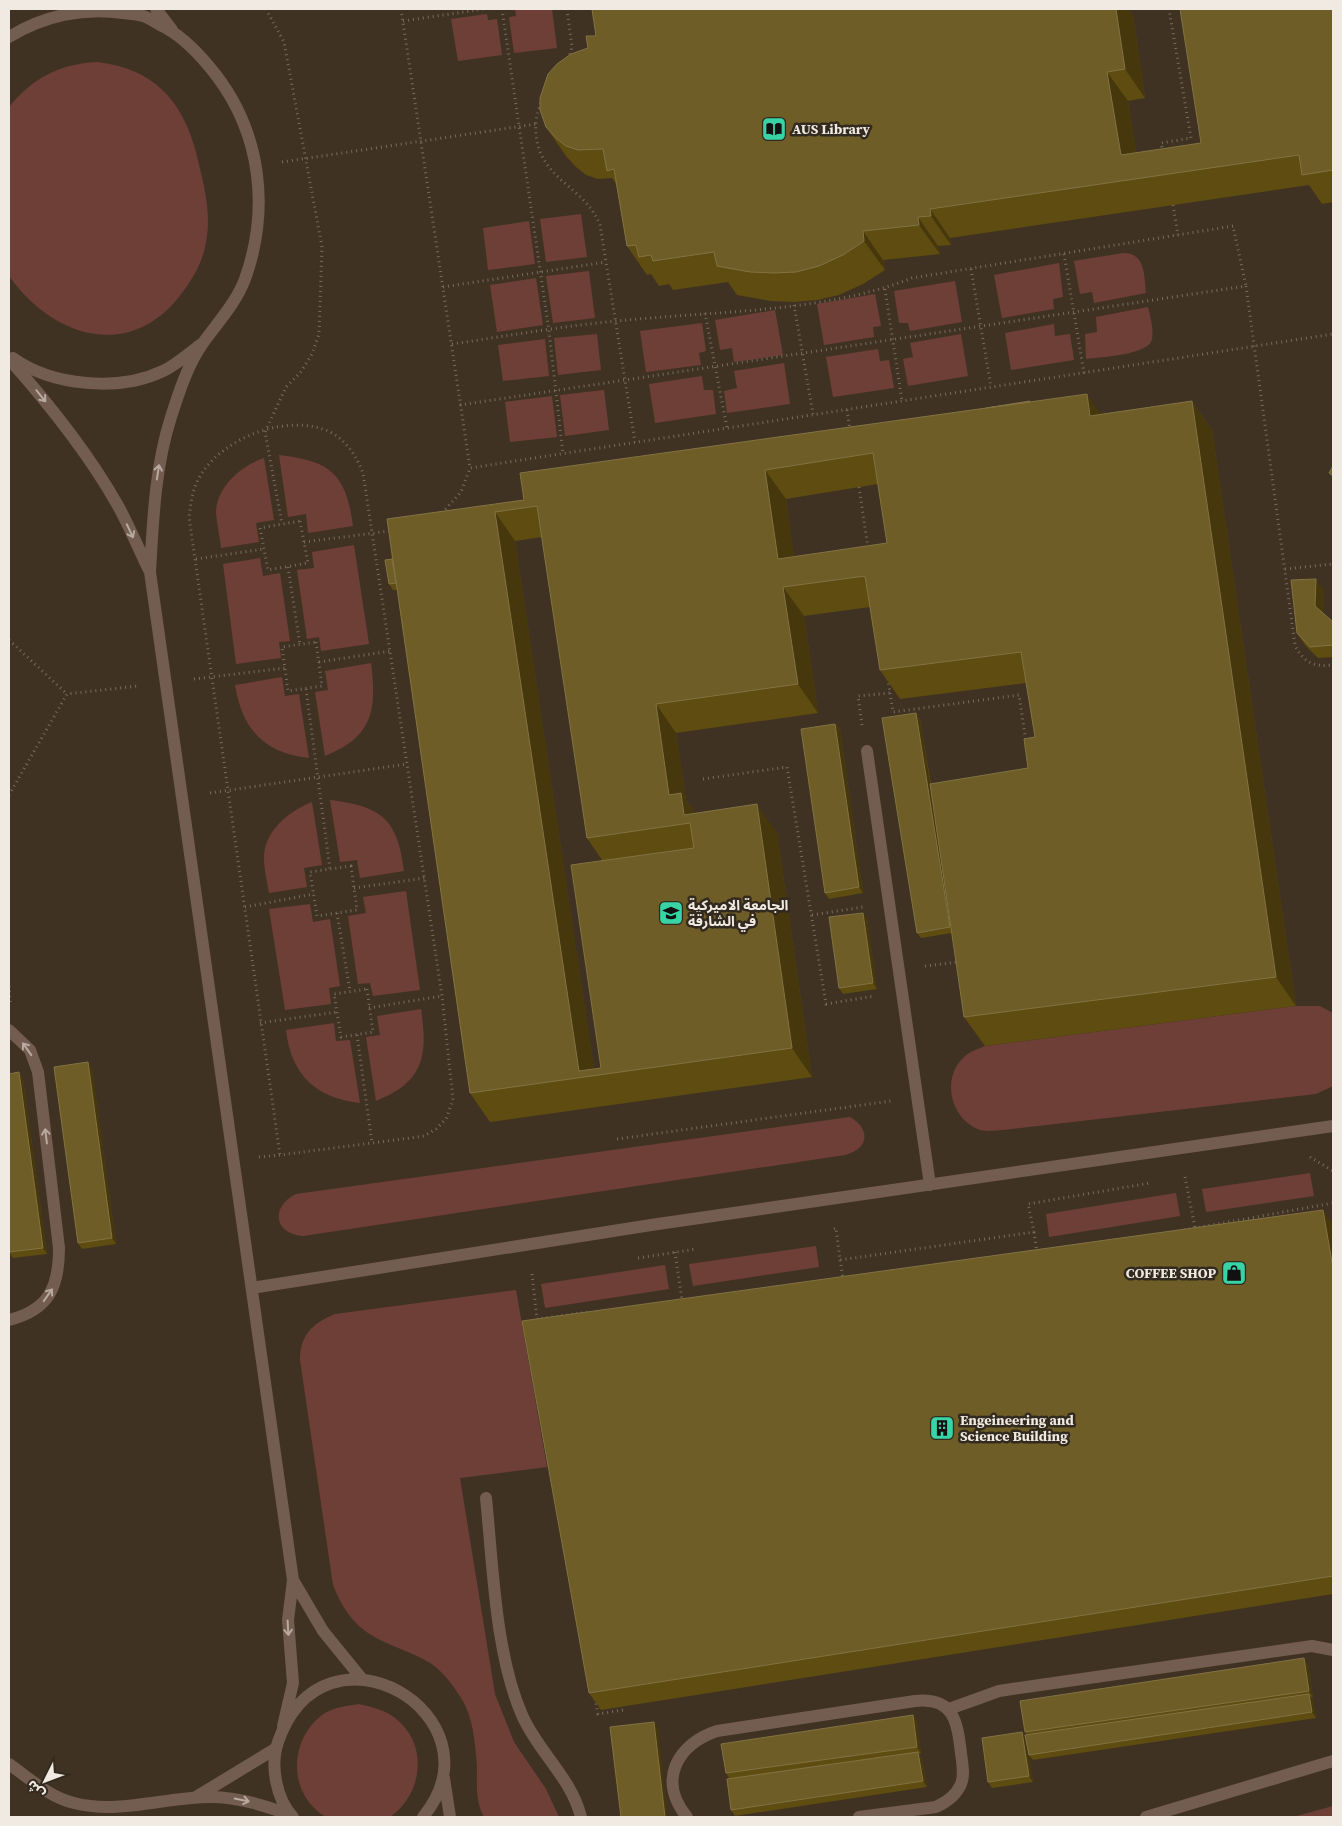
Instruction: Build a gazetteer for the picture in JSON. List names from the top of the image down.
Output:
{
  "places": {
    "library": ["AUS Library"],
    "school or university": ["الجامعة الاميركية في الشارقة"],
    "shop": ["COFFEE SHOP"],
    "building": ["Engeineering and Science Building"]
  },
  "north": "bottom left"
}
